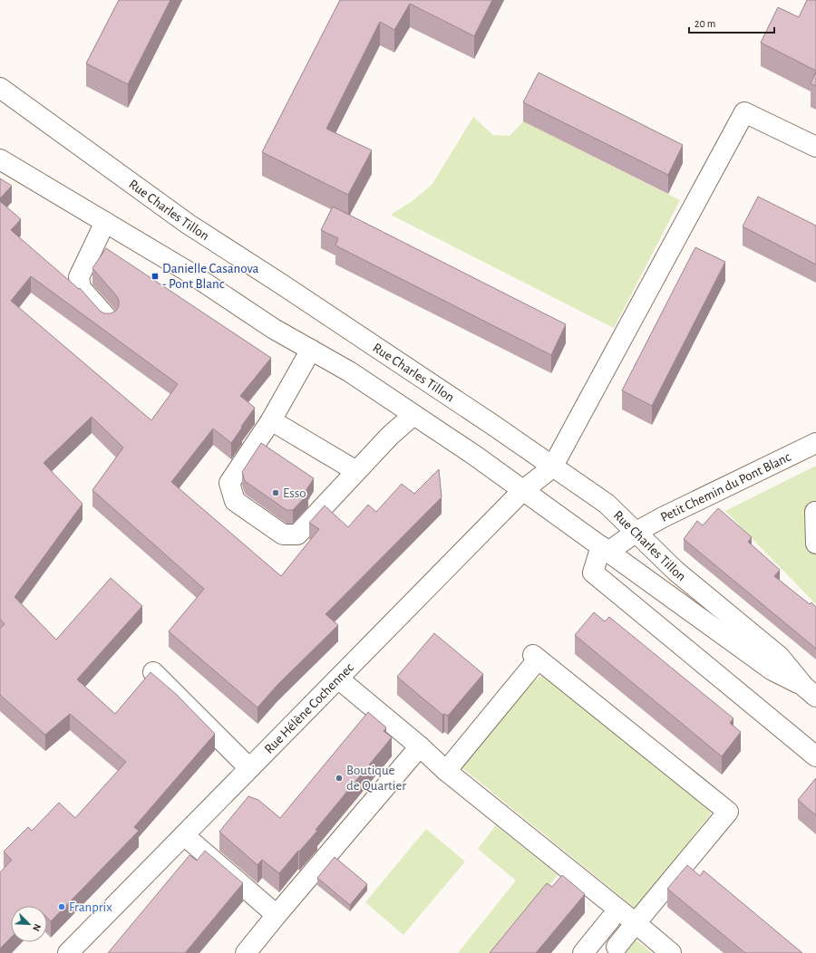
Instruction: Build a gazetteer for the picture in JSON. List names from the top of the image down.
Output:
{
  "streets": {
    "street": ["Rue Charles Tillon", "Petit Chemin du Pont Blanc", "Rue Hélène Cochennec"]
  },
  "crossings": [
    ["Rue Charles Tillon", "Petit Chemin du Pont Blanc"],
    ["Rue Charles Tillon", "Rue Hélène Cochennec"]
  ],
  "places": {
    "transit": ["Danielle Casanova - Pont Blanc"],
    "other": ["Esso", "Boutique de Quartier", "Franprix"]
  },
  "scale_bar": "20 m",
  "north": "bottom right"
}
